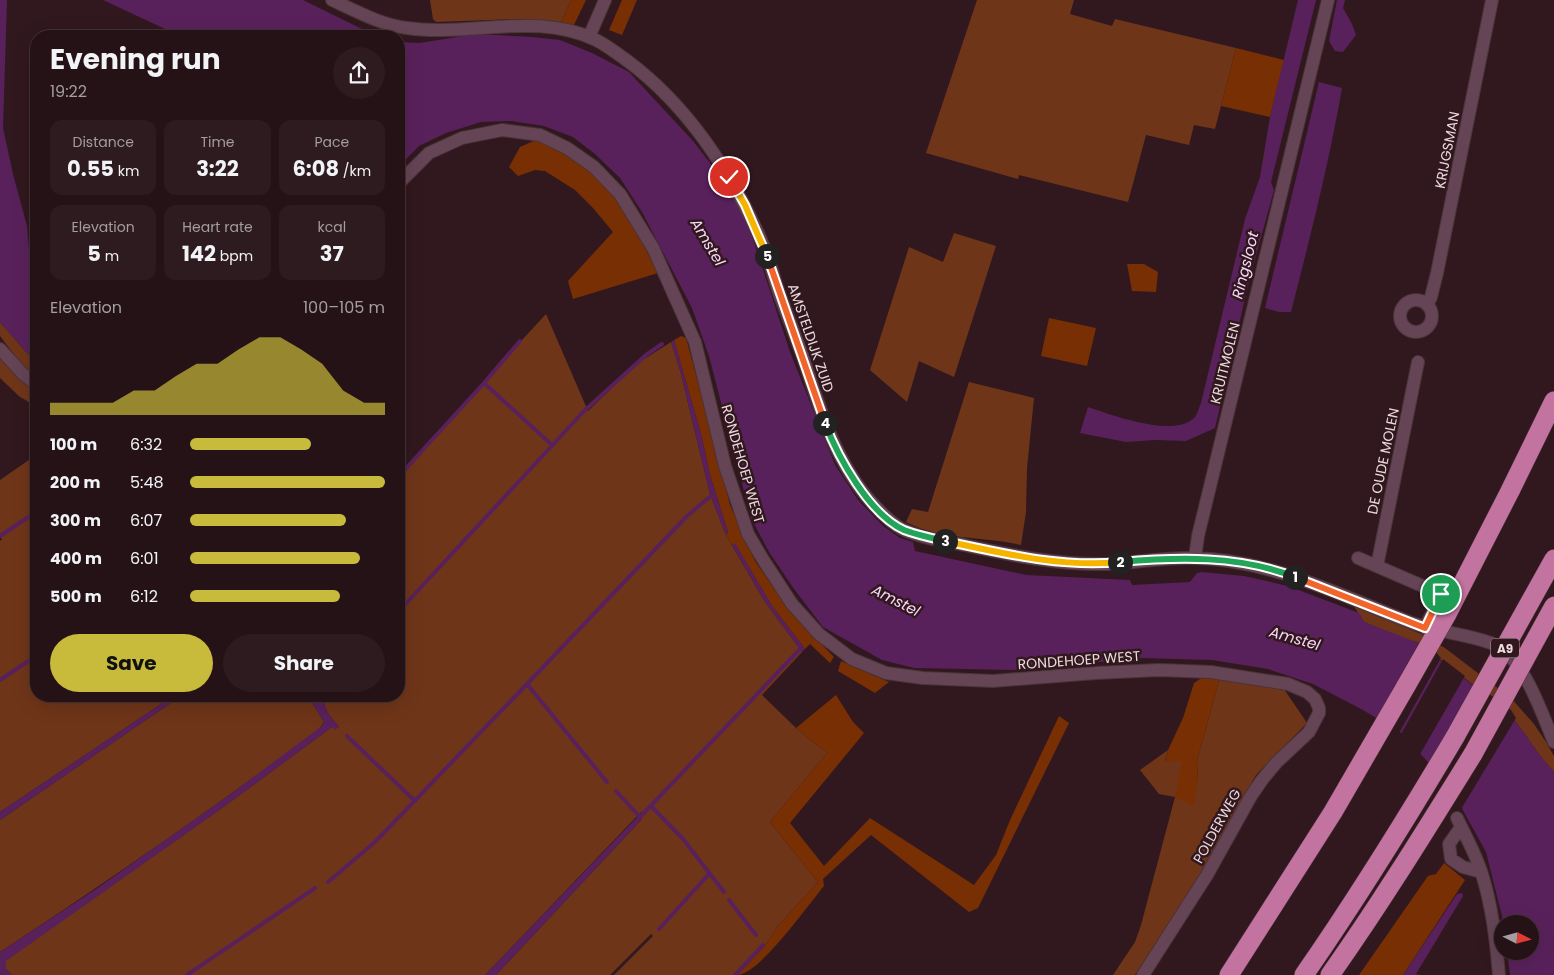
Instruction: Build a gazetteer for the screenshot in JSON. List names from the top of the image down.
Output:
{
  "streets": {
    "highway": ["A9"],
    "street": [
      "KRIJGSMAN",
      "AMSTELDIJK ZUID",
      "KRUITMOLEN",
      "DE OUDE MOLEN",
      "RONDEHOEP WEST",
      "POLDERWEG"
    ]
  },
  "crossings": [
    ["AMSTELDIJK ZUID", "KRUITMOLEN"],
    ["RONDEHOEP WEST", "POLDERWEG"]
  ],
  "water": ["Amstel", "Ringsloot"],
  "north": "right",
  "page": {
    "heading": ["Evening run", "19:22"],
    "stats": [
      ["Distance", "0.55 km"],
      ["Time", "3:22"],
      ["Pace", "6:08 /km"],
      ["Elevation", "5 m"],
      ["Heart rate", "142 bpm"],
      ["kcal", "37"]
    ],
    "pins": [
      "5",
      "4",
      "3",
      "2",
      "1"
    ],
    "chart": ["Elevation", "100–105 m"],
    "list": [
      {
        "name": "100 m",
        "note": "6:32"
      },
      {
        "name": "200 m",
        "note": "5:48"
      },
      {
        "name": "300 m",
        "note": "6:07"
      },
      {
        "name": "400 m",
        "note": "6:01"
      },
      {
        "name": "500 m",
        "note": "6:12"
      }
    ],
    "buttons": ["Save", "Share"]
  }
}
